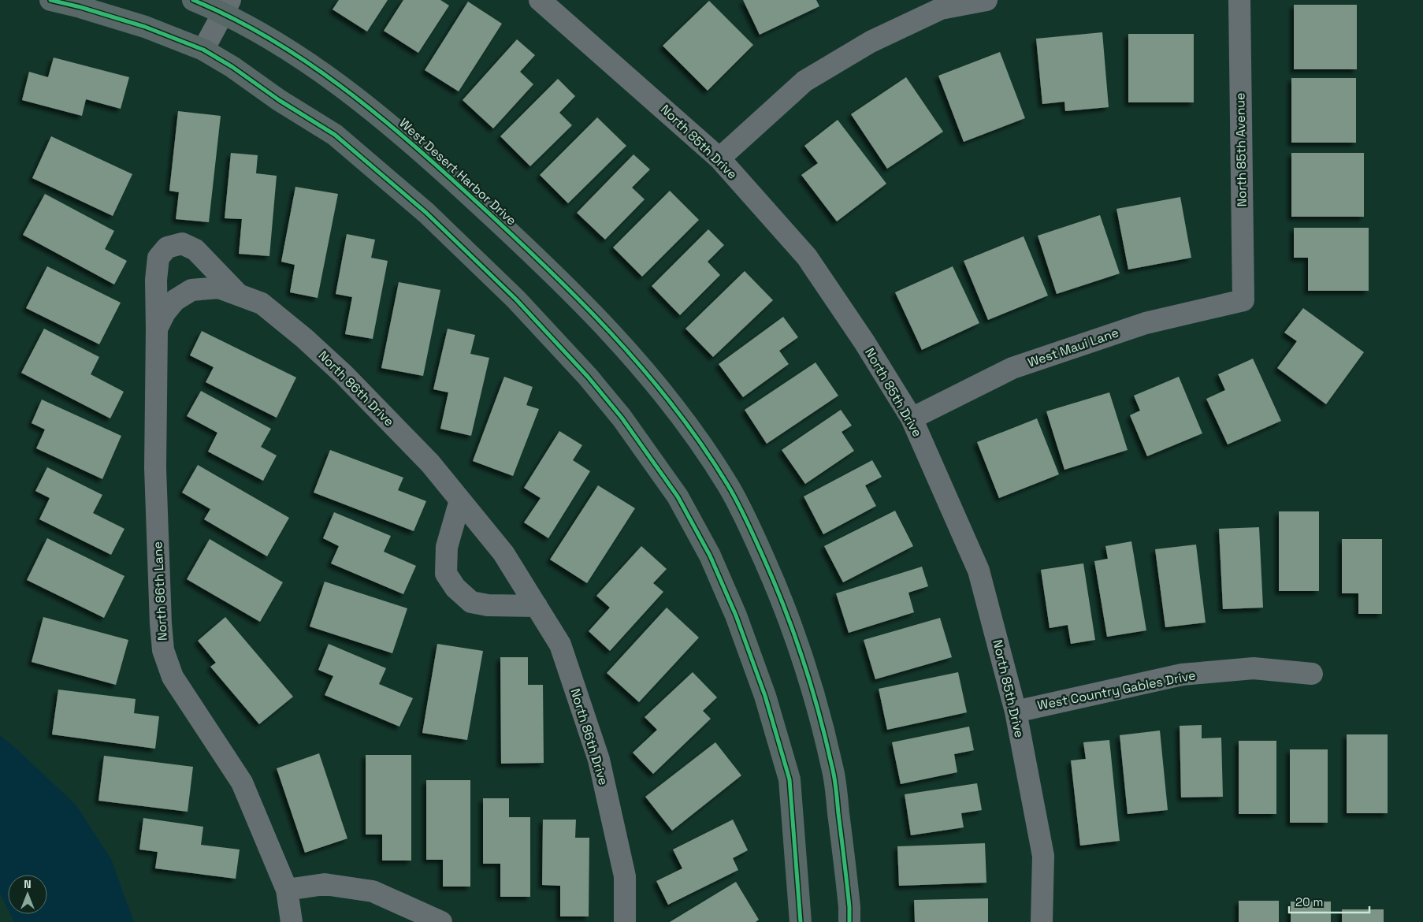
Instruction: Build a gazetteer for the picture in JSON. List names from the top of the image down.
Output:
{
  "streets": {
    "street": [
      "North 85th Drive",
      "North 85th Avenue",
      "West Desert Harbor Drive",
      "West Maui Lane",
      "North 86th Drive",
      "North 86th Lane",
      "West Country Gables Drive"
    ]
  },
  "crossings": [
    ["North 85th Drive", "West Maui Lane"],
    ["North 85th Drive", "West Country Gables Drive"],
    ["North 85th Avenue", "West Maui Lane"],
    ["North 86th Drive", "North 86th Lane"]
  ],
  "scale_bar": "20 m",
  "north": "top"
}
